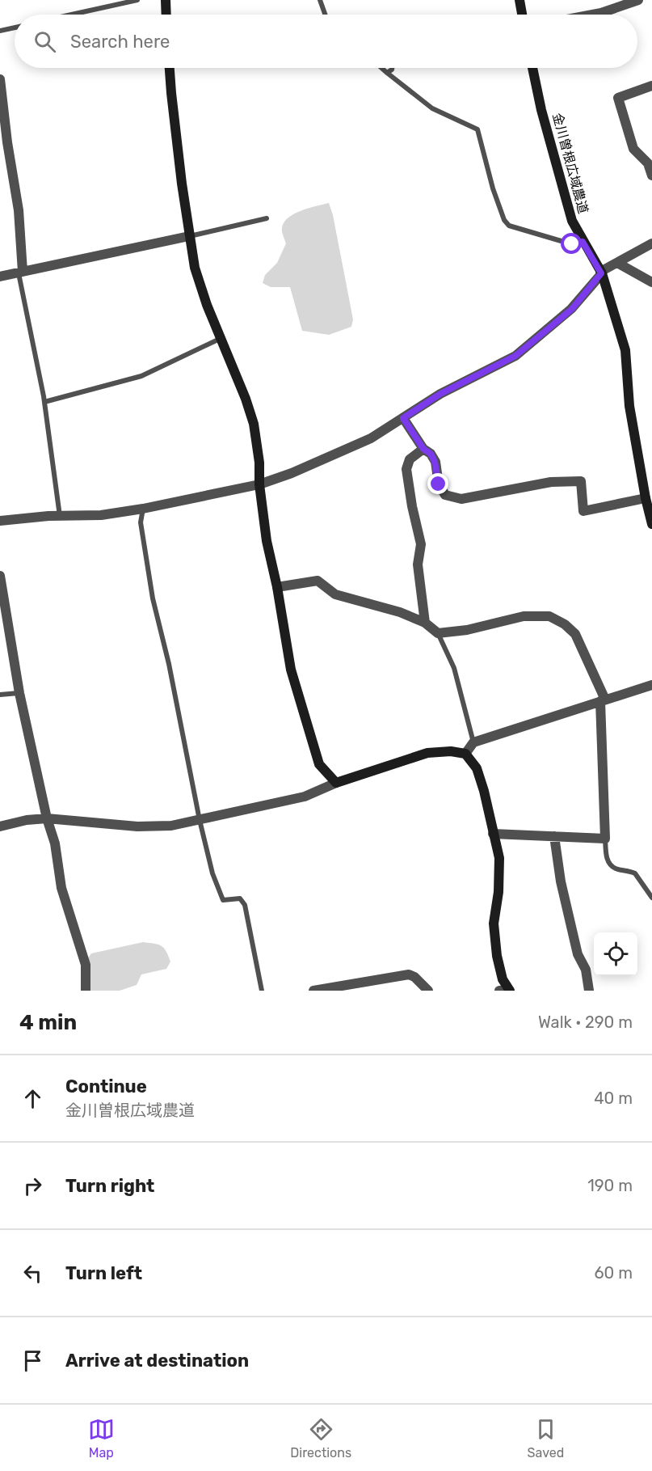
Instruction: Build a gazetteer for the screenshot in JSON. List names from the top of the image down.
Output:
{
  "streets": {
    "street": ["金川曽根広域農道"]
  },
  "page": {
    "search": "Search here",
    "heading": ["4 min", "Walk · 290 m"],
    "list": [
      ["Continue", "金川曽根広域農道", "40 m"],
      ["Turn right", "190 m"],
      ["Turn left", "60 m"],
      "Arrive at destination"
    ],
    "nav": ["Map", "Directions", "Saved"]
  }
}
